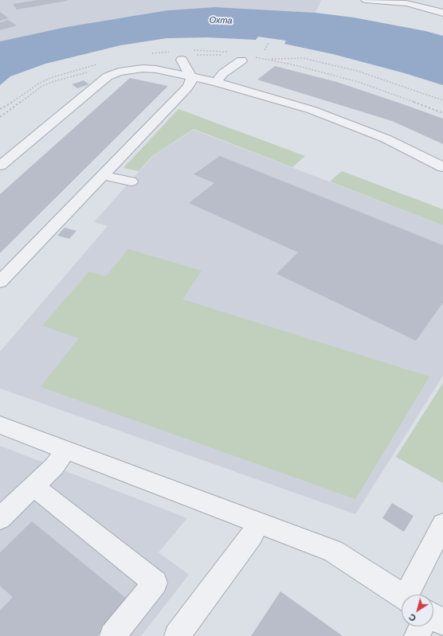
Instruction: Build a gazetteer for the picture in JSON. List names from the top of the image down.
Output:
{
  "water": ["Охта"],
  "north": "bottom left"
}
